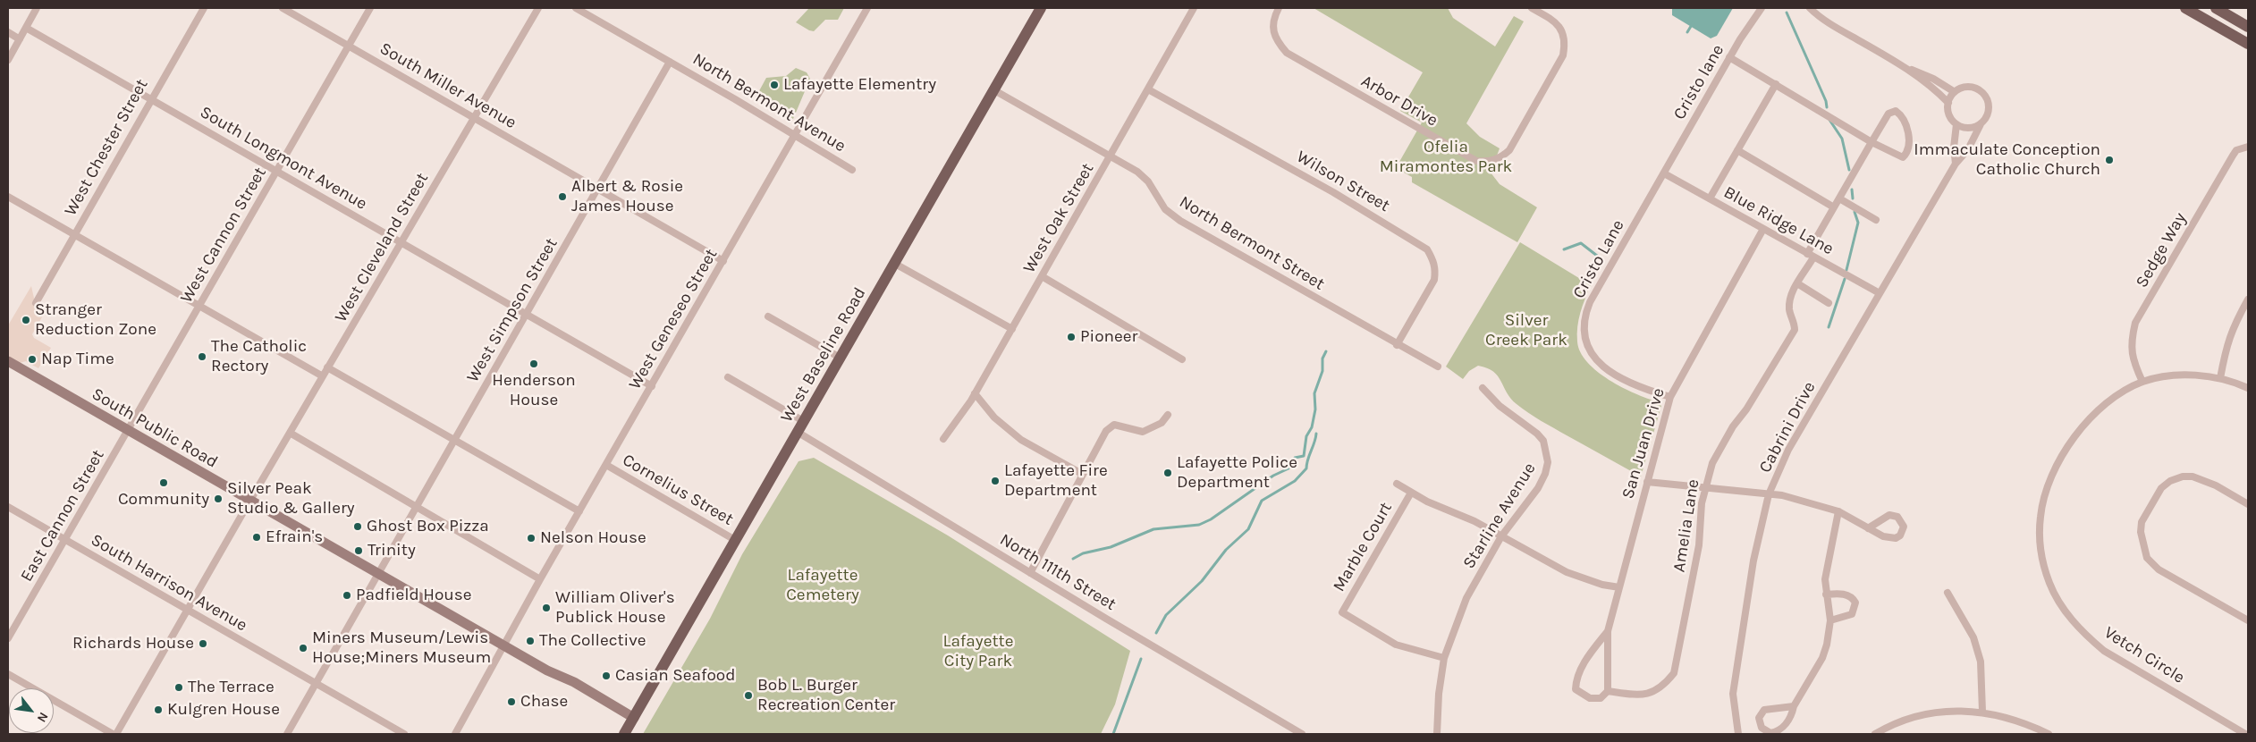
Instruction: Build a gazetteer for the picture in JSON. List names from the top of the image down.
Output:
{
  "streets": {
    "main road": ["West Baseline Road"],
    "street": [
      "Cristo lane",
      "South Miller Avenue",
      "Arbor Drive",
      "North Bermont Avenue",
      "West Chester Street",
      "South Longmont Avenue",
      "Wilson Street",
      "West Oak Street",
      "Blue Ridge Lane",
      "West Cannon Street",
      "North Bermont Street",
      "West Cleveland Street",
      "Sedge Way",
      "Cristo Lane",
      "West Simpson Street",
      "West Geneseo Street",
      "Cabrini Drive",
      "South Public Road",
      "San Juan Drive",
      "Cornelius Street",
      "East Cannon Street",
      "Starline Avenue",
      "Amelia Lane",
      "Marble Court",
      "North 111th Street",
      "South Harrison Avenue",
      "Vetch Circle"
    ]
  },
  "crossings": [
    ["Cristo lane", "Blue Ridge Lane"],
    ["Cristo lane", "Cristo Lane"],
    ["South Miller Avenue", "West Cannon Street"],
    ["South Miller Avenue", "West Cleveland Street"],
    ["South Miller Avenue", "West Simpson Street"],
    ["South Miller Avenue", "West Geneseo Street"],
    ["North Bermont Avenue", "West Simpson Street"],
    ["North Bermont Avenue", "West Geneseo Street"],
    ["West Chester Street", "South Longmont Avenue"],
    ["South Longmont Avenue", "West Cannon Street"],
    ["South Longmont Avenue", "West Cleveland Street"],
    ["South Longmont Avenue", "West Simpson Street"],
    ["South Longmont Avenue", "West Geneseo Street"],
    ["Wilson Street", "West Oak Street"],
    ["Wilson Street", "North Bermont Street"],
    ["West Oak Street", "North Bermont Street"],
    ["Blue Ridge Lane", "Cristo Lane"],
    ["Blue Ridge Lane", "Cabrini Drive"],
    ["Blue Ridge Lane", "San Juan Drive"],
    ["Blue Ridge Lane", "Amelia Lane"],
    ["West Cannon Street", "South Public Road"],
    ["West Cannon Street", "East Cannon Street"],
    ["North Bermont Street", "West Baseline Road"],
    ["West Cleveland Street", "South Public Road"],
    ["West Cleveland Street", "South Harrison Avenue"],
    ["Sedge Way", "Vetch Circle"],
    ["Cristo Lane", "San Juan Drive"],
    ["West Simpson Street", "South Public Road"],
    ["West Simpson Street", "South Harrison Avenue"],
    ["West Geneseo Street", "South Public Road"],
    ["West Geneseo Street", "Cornelius Street"],
    ["West Baseline Road", "South Public Road"],
    ["West Baseline Road", "Cornelius Street"],
    ["West Baseline Road", "North 111th Street"],
    ["South Public Road", "East Cannon Street"],
    ["San Juan Drive", "Amelia Lane"],
    ["East Cannon Street", "South Harrison Avenue"],
    ["Starline Avenue", "Marble Court"]
  ],
  "parks": [
    "Ofelia Miramontes Park",
    "Silver Creek Park",
    "Lafayette Cemetery",
    "Lafayette City Park"
  ],
  "places": [
    "Lafayette Elementry",
    "Immaculate Conception Catholic Church",
    "Albert & Rosie James House",
    "Stranger Reduction Zone",
    "Pioneer",
    "The Catholic Rectory",
    "Nap Time",
    "Henderson House",
    "Lafayette Police Department",
    "Lafayette Fire Department",
    "Community",
    "Silver Peak Studio & Gallery",
    "Ghost Box Pizza",
    "Efrain's",
    "Nelson House",
    "Trinity",
    "Padfield House",
    "William Oliver's Publick House",
    "The Collective",
    "Richards House",
    "Miners Museum/Lewis House;Miners Museum",
    "Casian Seafood",
    "The Terrace",
    "Bob L. Burger Recreation Center",
    "Chase",
    "Kulgren House"
  ],
  "north": "bottom right"
}
